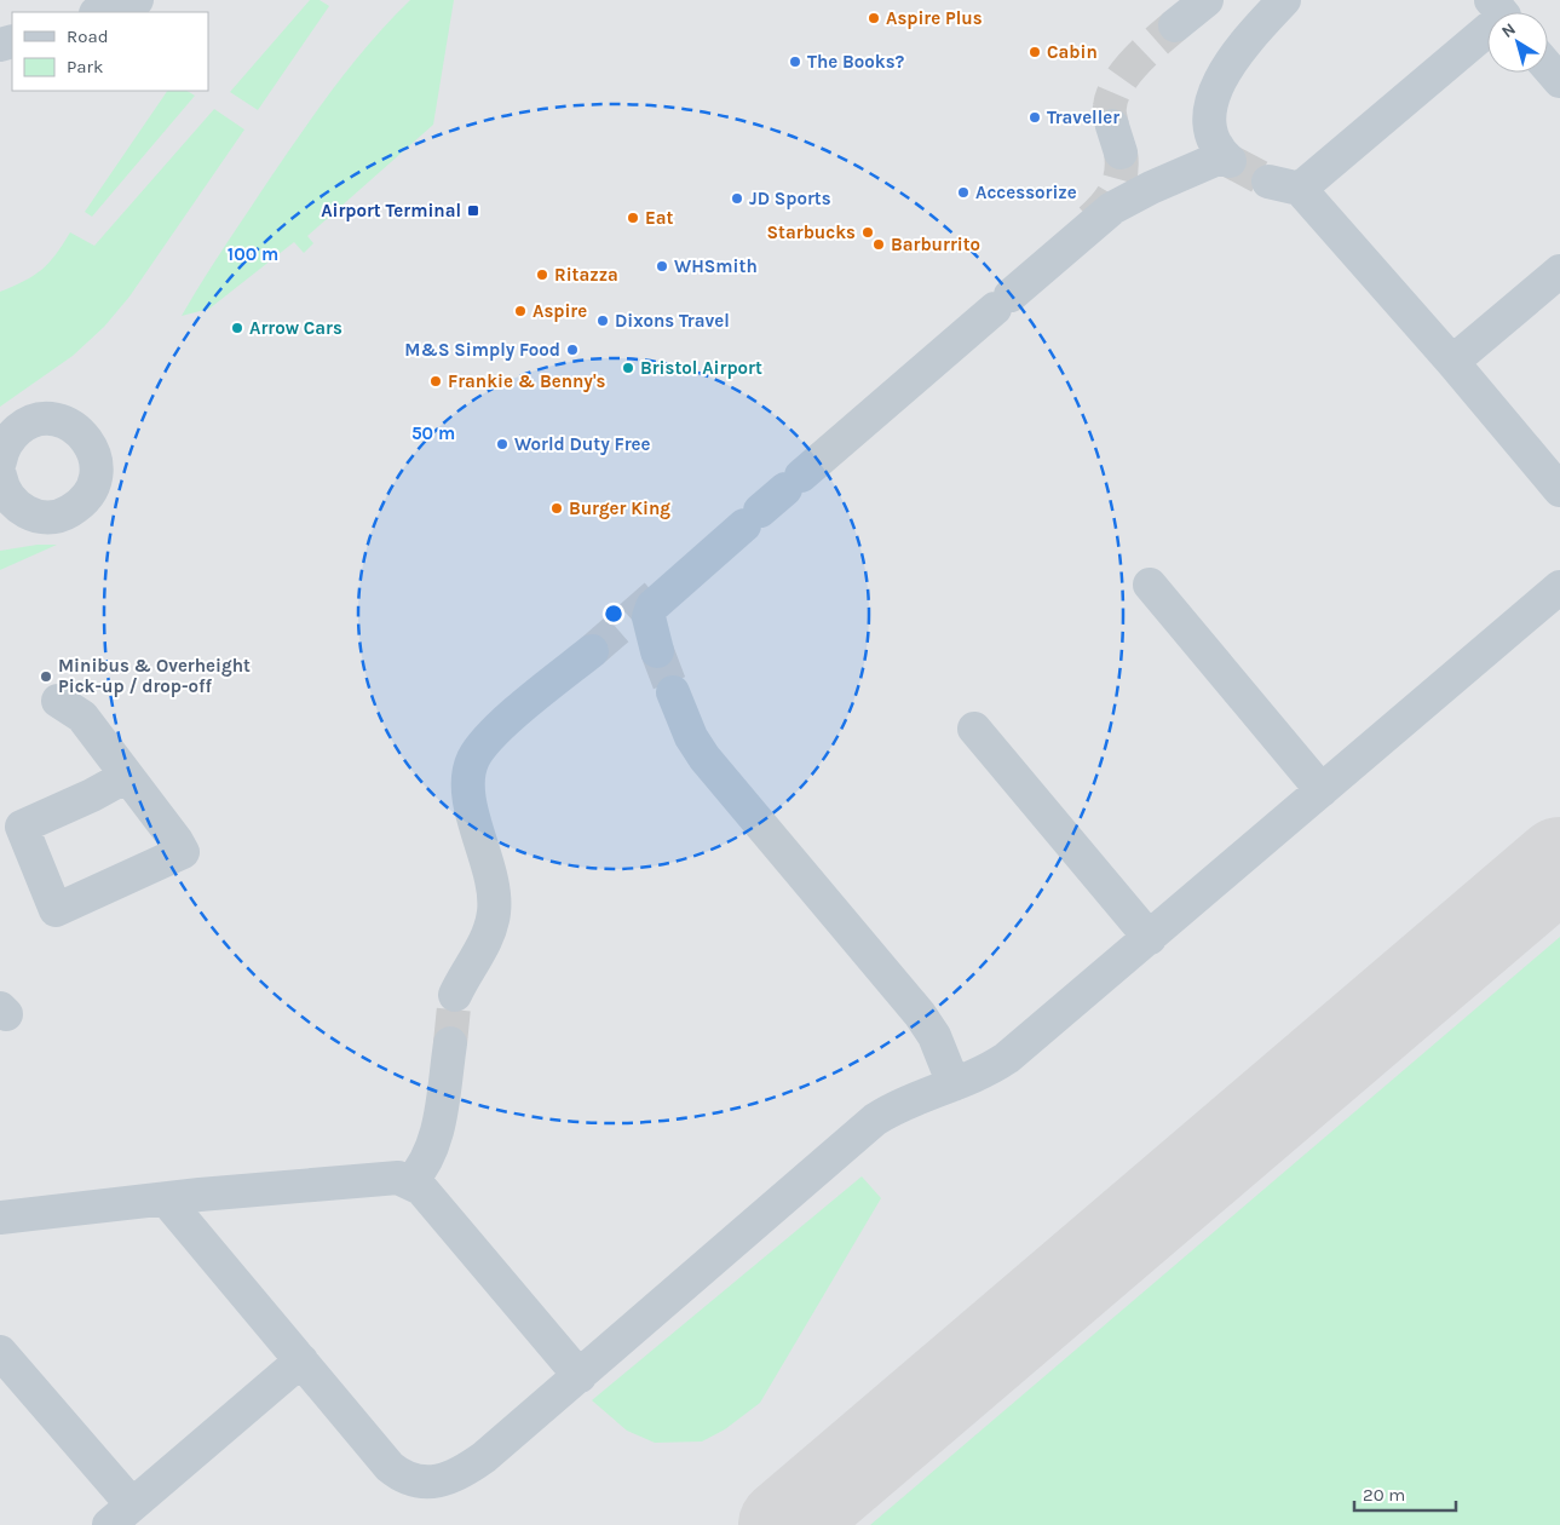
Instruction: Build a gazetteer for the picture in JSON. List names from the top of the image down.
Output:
{
  "places": {
    "other": [
      "Aspire Plus",
      "Cabin",
      "The Books?",
      "Traveller",
      "Accessorize",
      "JD Sports",
      "Eat",
      "Starbucks",
      "Barburrito",
      "WHSmith",
      "Ritazza",
      "Aspire",
      "Dixons Travel",
      "Arrow Cars",
      "M&S Simply Food",
      "Bristol Airport",
      "Frankie & Benny's",
      "World Duty Free",
      "Burger King",
      "Minibus & Overheight Pick-up / drop-off"
    ],
    "transit": ["Airport Terminal"]
  },
  "legend": ["Road", "Park"],
  "scale_bar": "20 m",
  "north": "top left",
  "rings": ["100 m", "50 m"]
}
